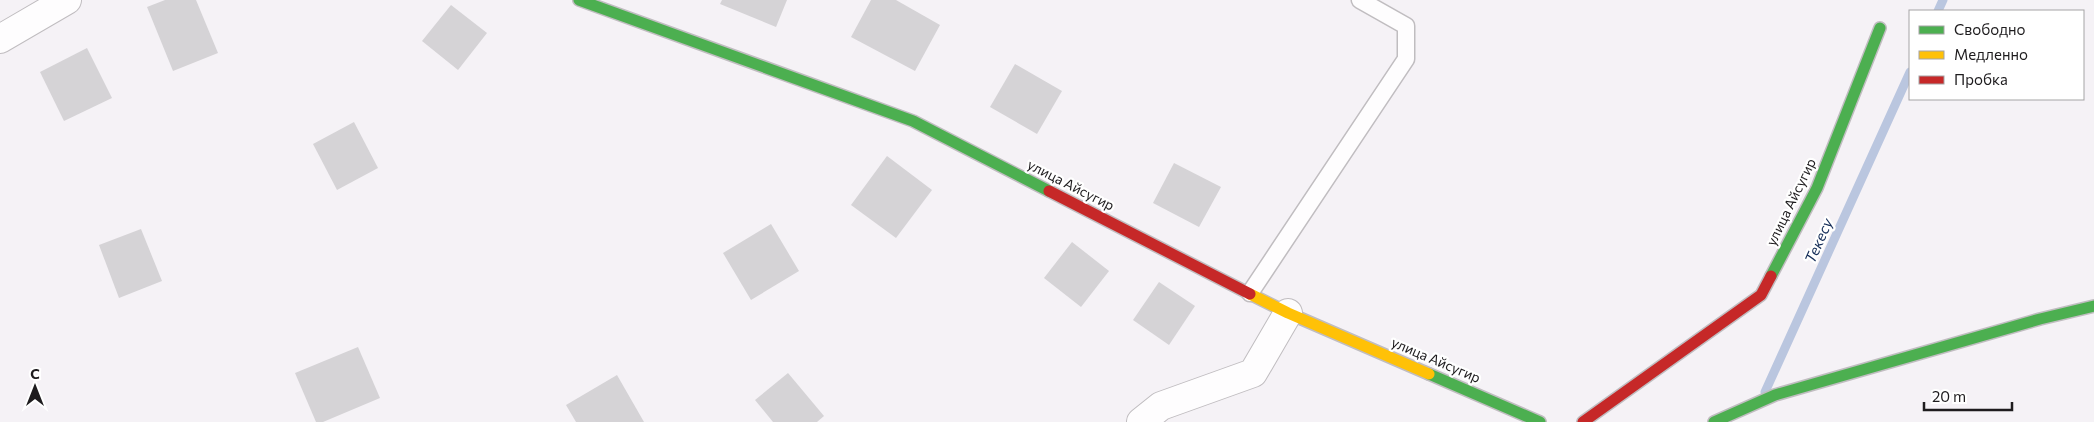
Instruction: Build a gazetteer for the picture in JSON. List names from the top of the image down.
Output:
{
  "streets": {
    "street": ["улица Айсугир"]
  },
  "water": ["Текесу"],
  "legend": ["Свободно", "Медленно", "Пробка"],
  "scale_bar": "20 m",
  "north": "top"
}
